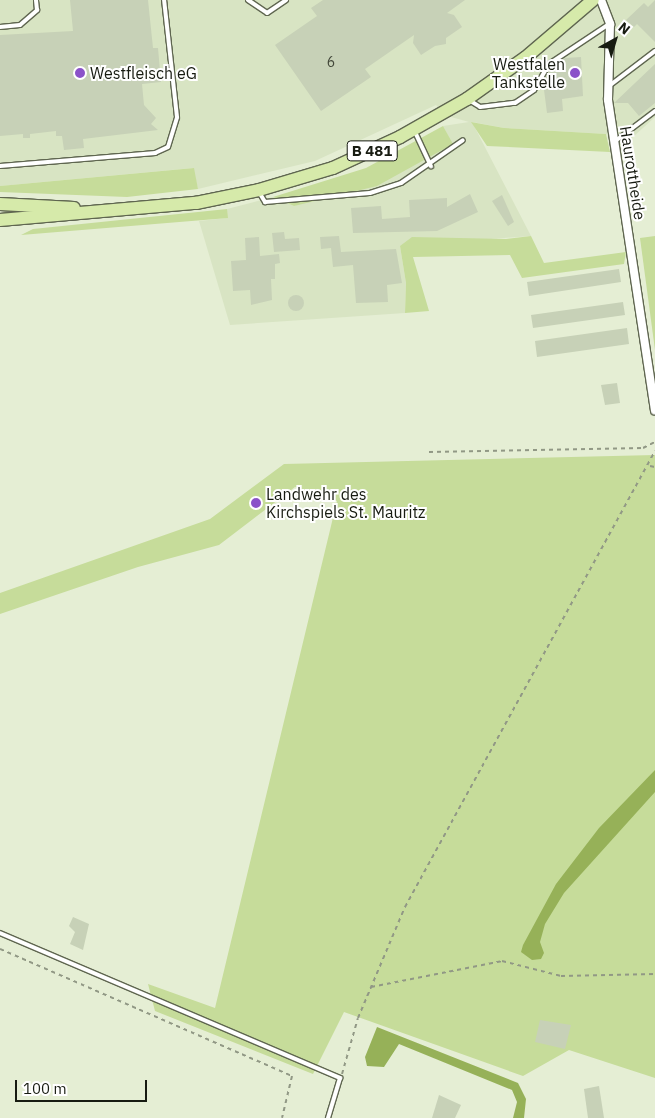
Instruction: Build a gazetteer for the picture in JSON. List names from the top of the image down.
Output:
{
  "streets": {
    "main road": ["B 481"],
    "street": ["Haurottheide"]
  },
  "places": ["Westfleisch eG", "Westfalen Tankstelle", "Landwehr des Kirchspiels St. Mauritz"],
  "house_numbers": ["6"],
  "scale_bar": "100 m",
  "north": "top right"
}
